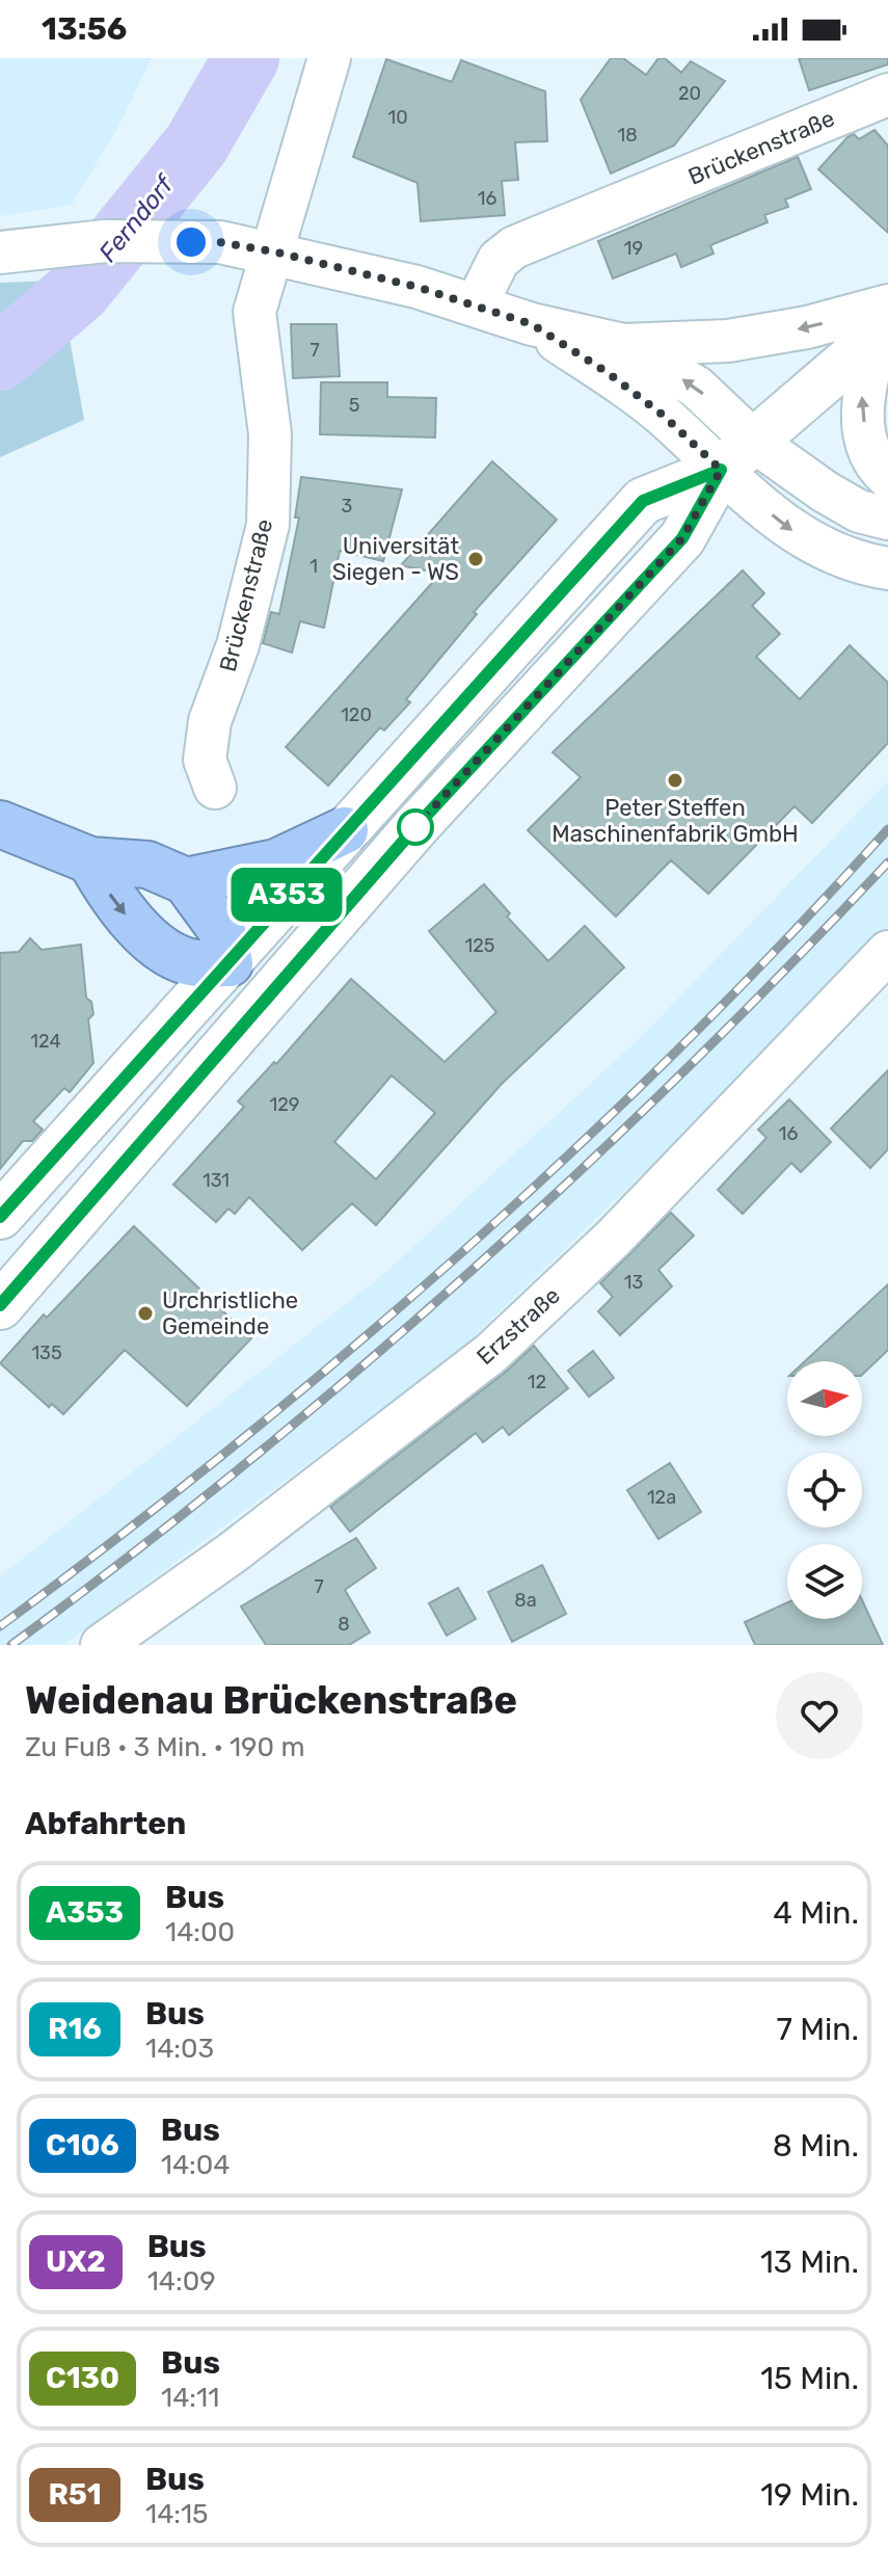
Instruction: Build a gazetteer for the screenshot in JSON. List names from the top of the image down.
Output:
{
  "streets": {
    "street": ["Brückenstraße", "Erzstraße"]
  },
  "water": ["Ferndorf"],
  "places": ["Universität Siegen - WS", "Peter Steffen Maschinenfabrik GmbH", "Urchristliche Gemeinde"],
  "lines": ["bus line A353"],
  "house_numbers": [
    "20",
    "10",
    "18",
    "16",
    "19",
    "7",
    "5",
    "3",
    "1",
    "120",
    "125",
    "124",
    "129",
    "16",
    "131",
    "13",
    "135",
    "12",
    "12a",
    "7",
    "8a",
    "8"
  ],
  "north": "right",
  "page": {
    "status": "13:56",
    "on_map": "A353",
    "heading": [
      ["Weidenau Brückenstraße", "Zu Fuß · 3 Min. · 190 m"],
      "Abfahrten"
    ],
    "list": [
      {
        "mark": "A353",
        "name": "Bus",
        "note": "14:00",
        "value": "4 Min."
      },
      {
        "mark": "R16",
        "name": "Bus",
        "note": "14:03",
        "value": "7 Min."
      },
      {
        "mark": "C106",
        "name": "Bus",
        "note": "14:04",
        "value": "8 Min."
      },
      {
        "mark": "UX2",
        "name": "Bus",
        "note": "14:09",
        "value": "13 Min."
      },
      {
        "mark": "C130",
        "name": "Bus",
        "note": "14:11",
        "value": "15 Min."
      },
      {
        "mark": "R51",
        "name": "Bus",
        "note": "14:15",
        "value": "19 Min."
      }
    ]
  }
}
